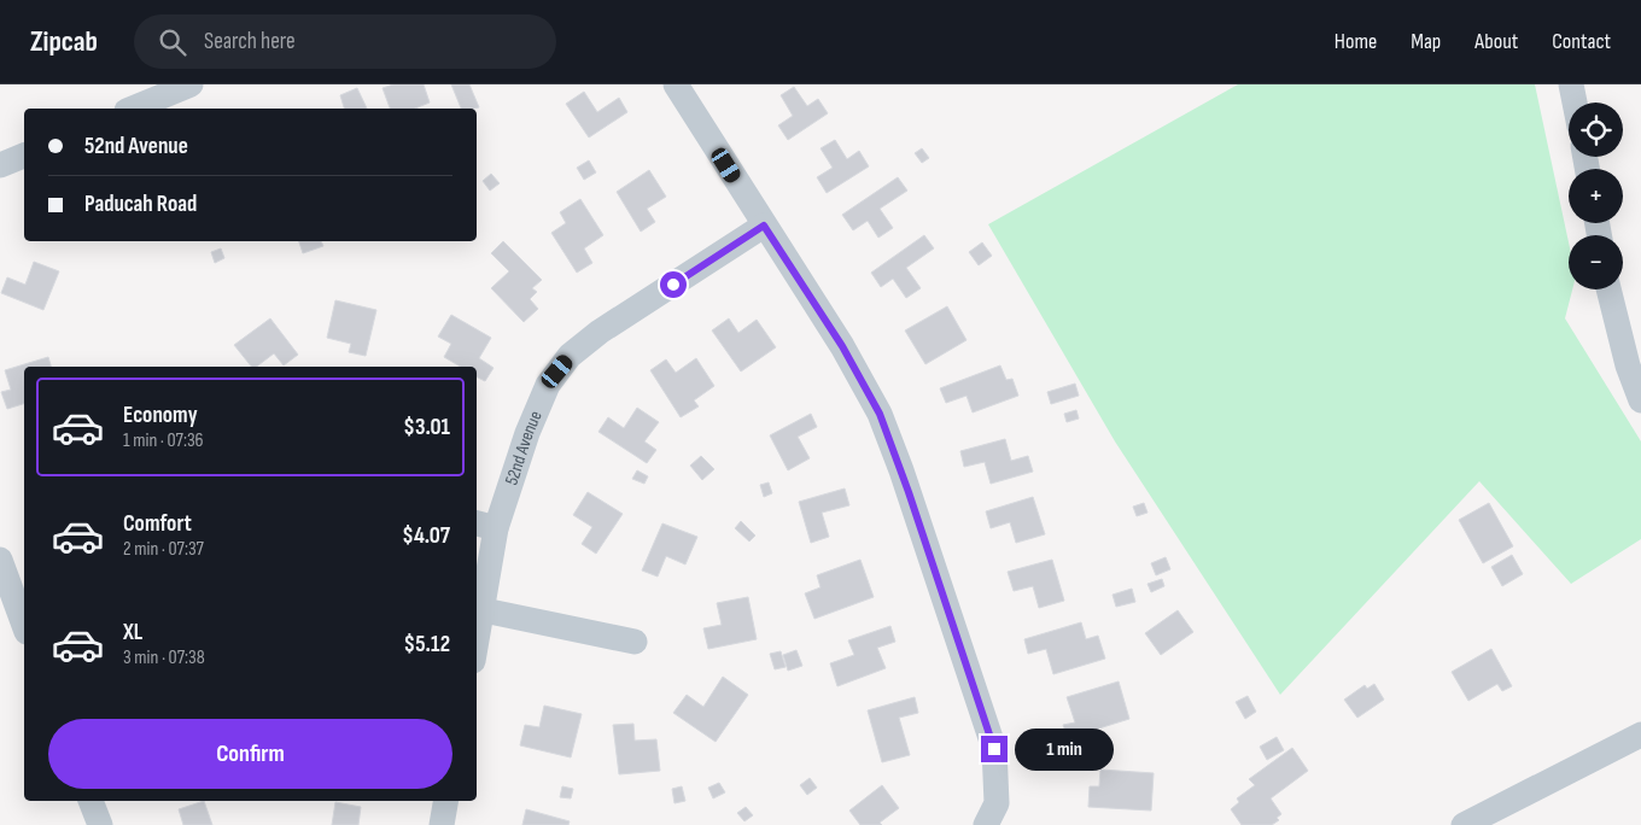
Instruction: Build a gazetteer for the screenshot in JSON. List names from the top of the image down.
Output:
{
  "streets": {
    "street": ["52nd Avenue"]
  },
  "page": {
    "header": "Zipcab",
    "search": "Search here",
    "nav": [
      "Home",
      "Map",
      "About",
      "Contact"
    ],
    "map_buttons": ["+", "−"],
    "banner": ["52nd Avenue", "Paducah Road"],
    "list": [
      {
        "name": "Economy",
        "note": "1 min · 07:36",
        "value": "$3.01"
      },
      {
        "name": "Comfort",
        "note": "2 min · 07:37",
        "value": "$4.07"
      },
      {
        "name": "XL",
        "note": "3 min · 07:38",
        "value": "$5.12"
      }
    ],
    "buttons": "Confirm",
    "bubble": "1 min"
  }
}
